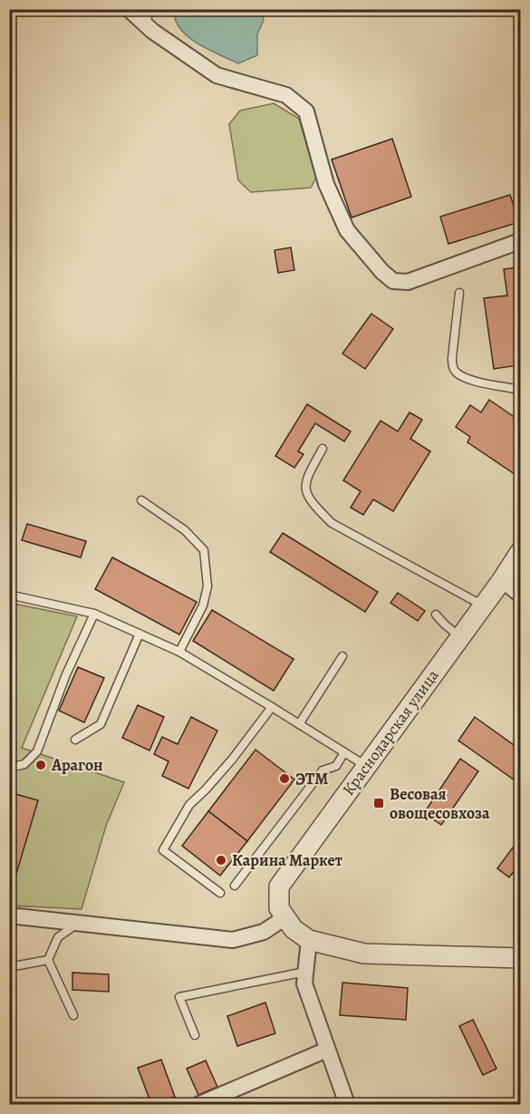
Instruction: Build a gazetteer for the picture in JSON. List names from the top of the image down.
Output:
{
  "streets": {
    "street": ["Краснодарская улица"]
  },
  "places": {
    "other": ["Арагон", "ЭТМ", "Карина Маркет"],
    "transit": ["Весовая овощесовхоза"]
  }
}
